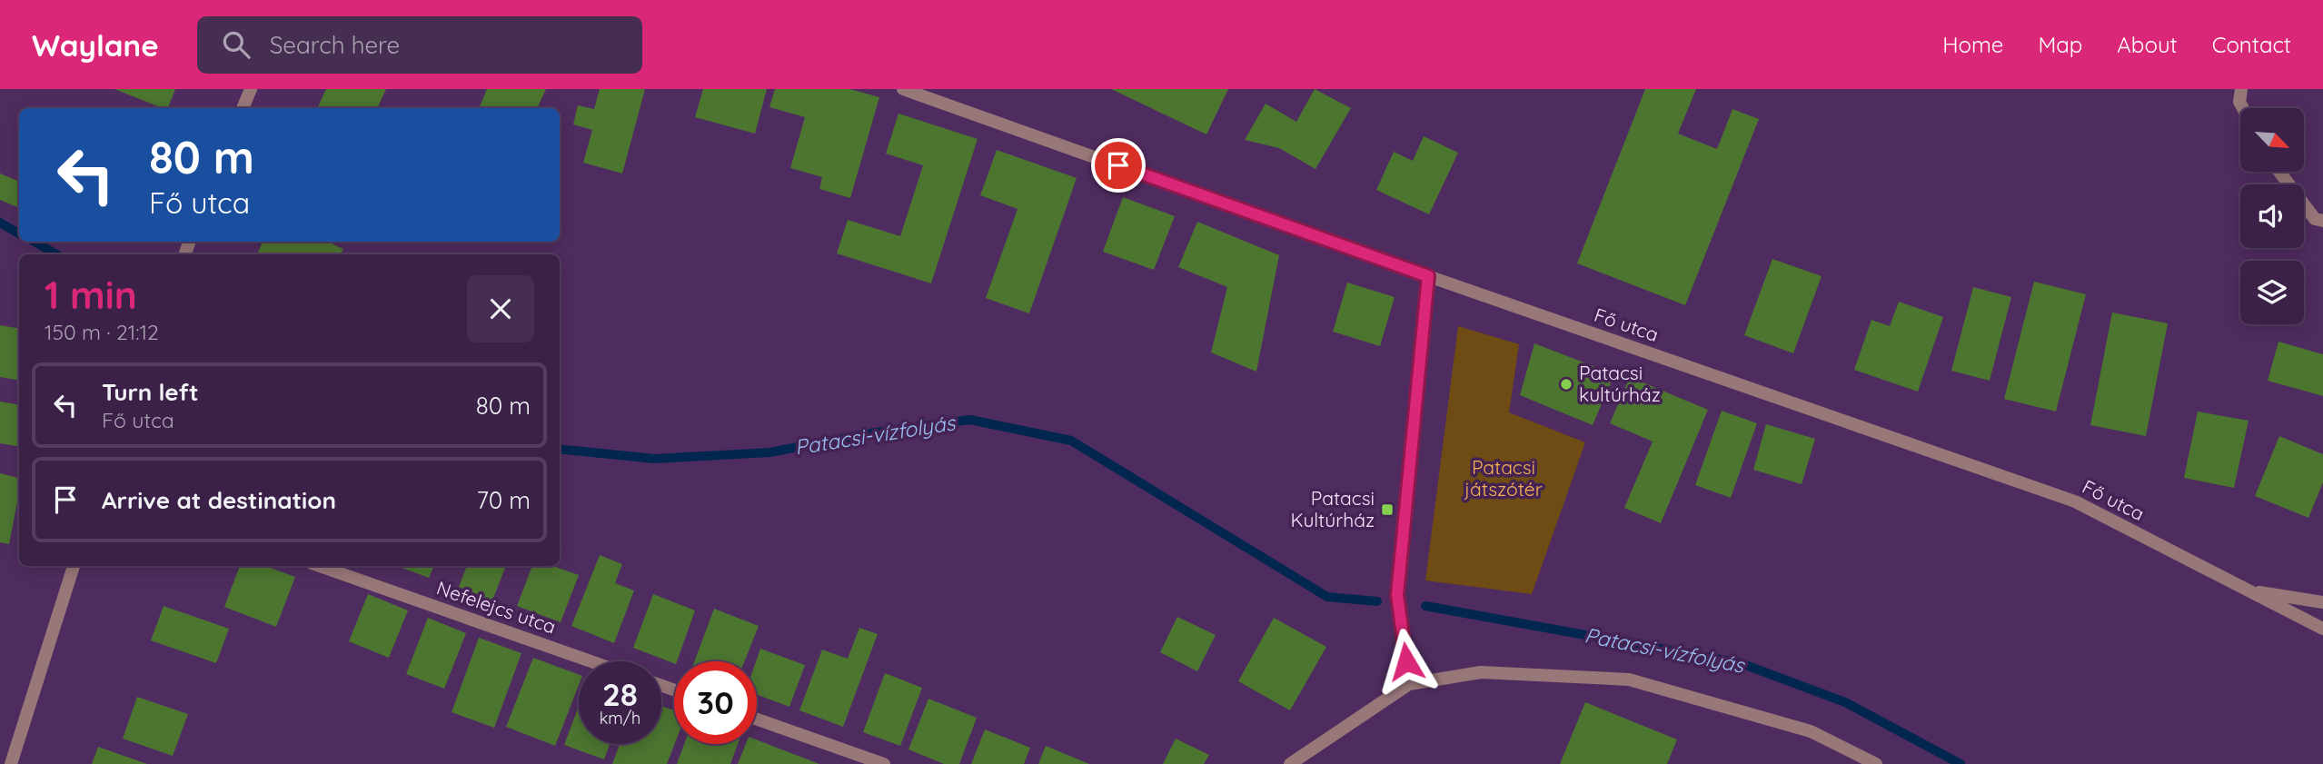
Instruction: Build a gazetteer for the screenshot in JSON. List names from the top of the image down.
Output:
{
  "streets": {
    "street": ["Fő utca", "Nefelejcs utca"]
  },
  "water": ["Patacsi-vízfolyás"],
  "parks": ["Patacsi játszótér"],
  "places": {
    "other": ["Patacsi kultúrház"],
    "transit": ["Patacsi Kultúrház"]
  },
  "north": "bottom right",
  "page": {
    "header": "Waylane",
    "search": "Search here",
    "nav": [
      "Home",
      "Map",
      "About",
      "Contact"
    ],
    "turn": ["80 m", "Fő utca"],
    "heading": ["1 min", "150 m · 21:12"],
    "list": [
      {
        "name": "Turn left",
        "note": "Fő utca",
        "value": "80 m"
      },
      {
        "name": "Arrive at destination",
        "value": "70 m"
      }
    ],
    "speed": "28 km/h",
    "limit": "30"
  }
}
